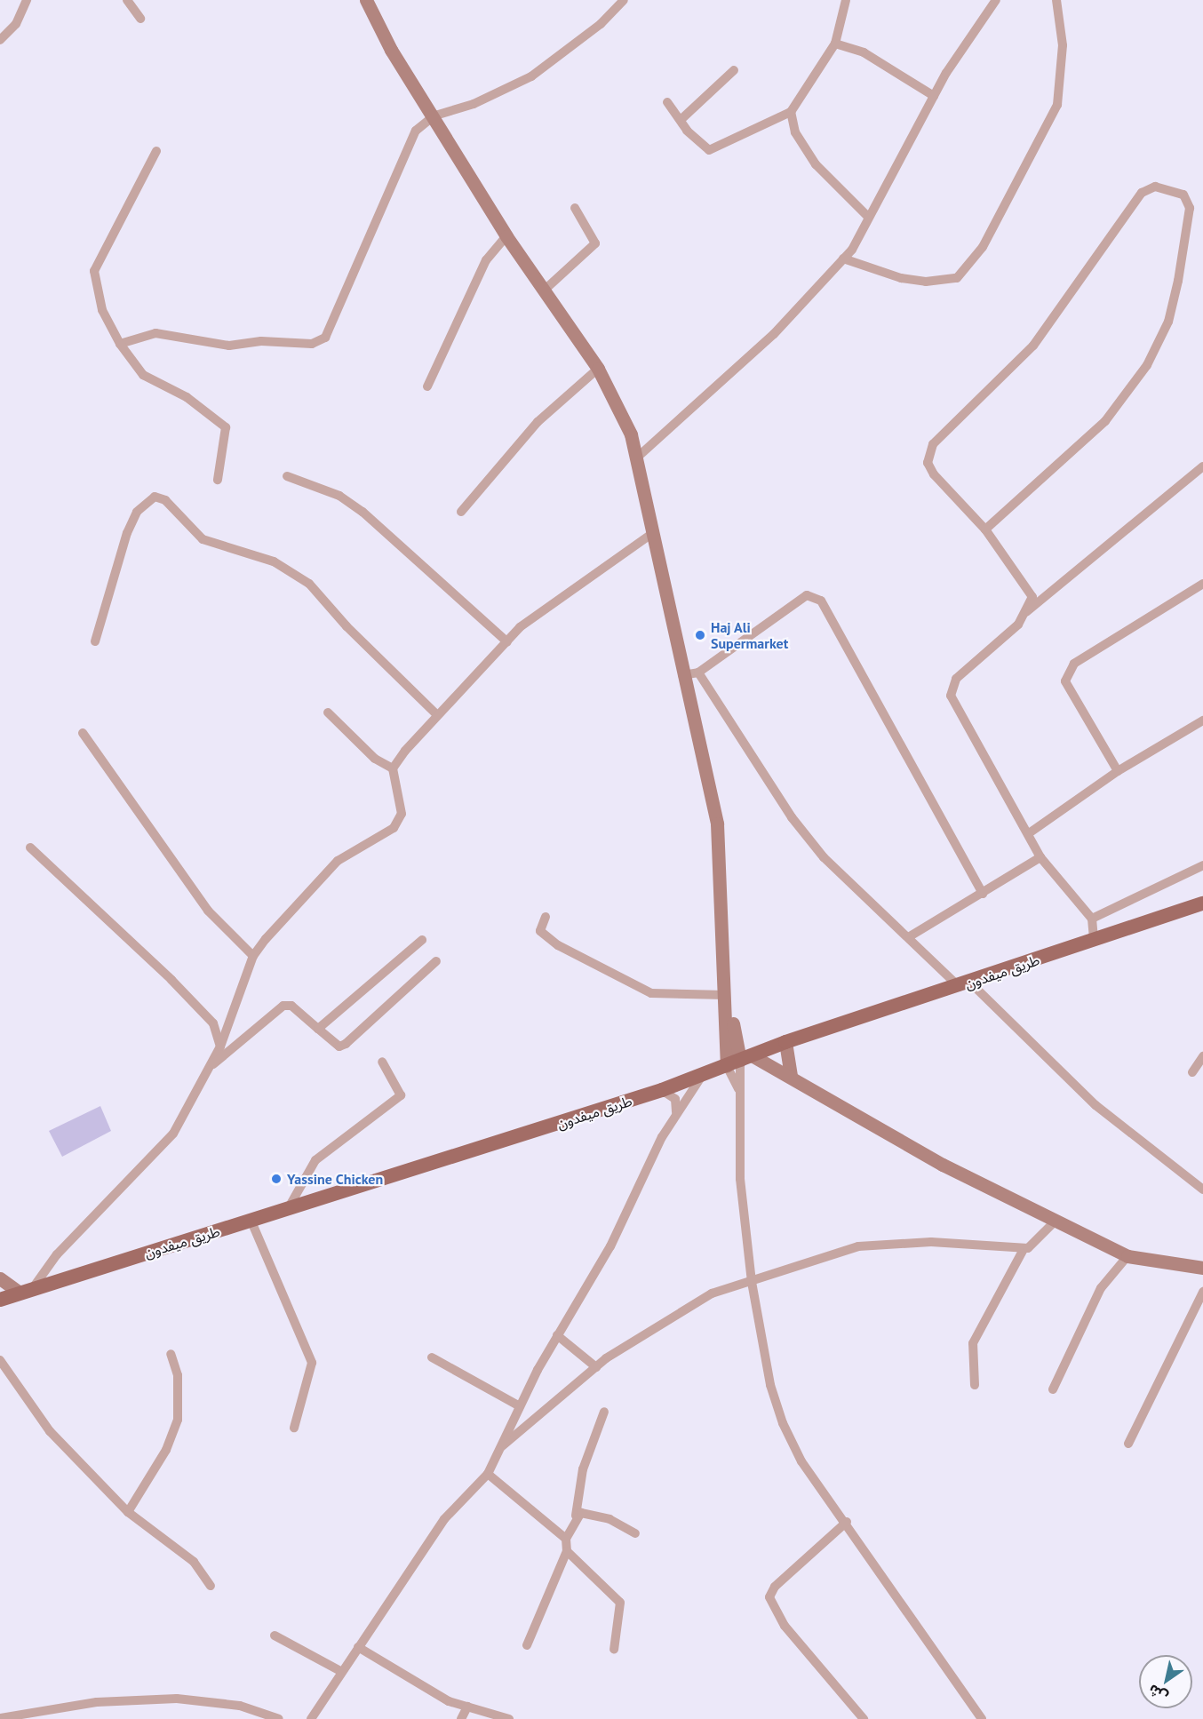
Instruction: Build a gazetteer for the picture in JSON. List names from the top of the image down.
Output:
{
  "streets": {
    "main road": ["طريق ميفدون"]
  },
  "places": ["Haj Ali Supermarket", "Yassine Chicken"],
  "north": "bottom left"
}
